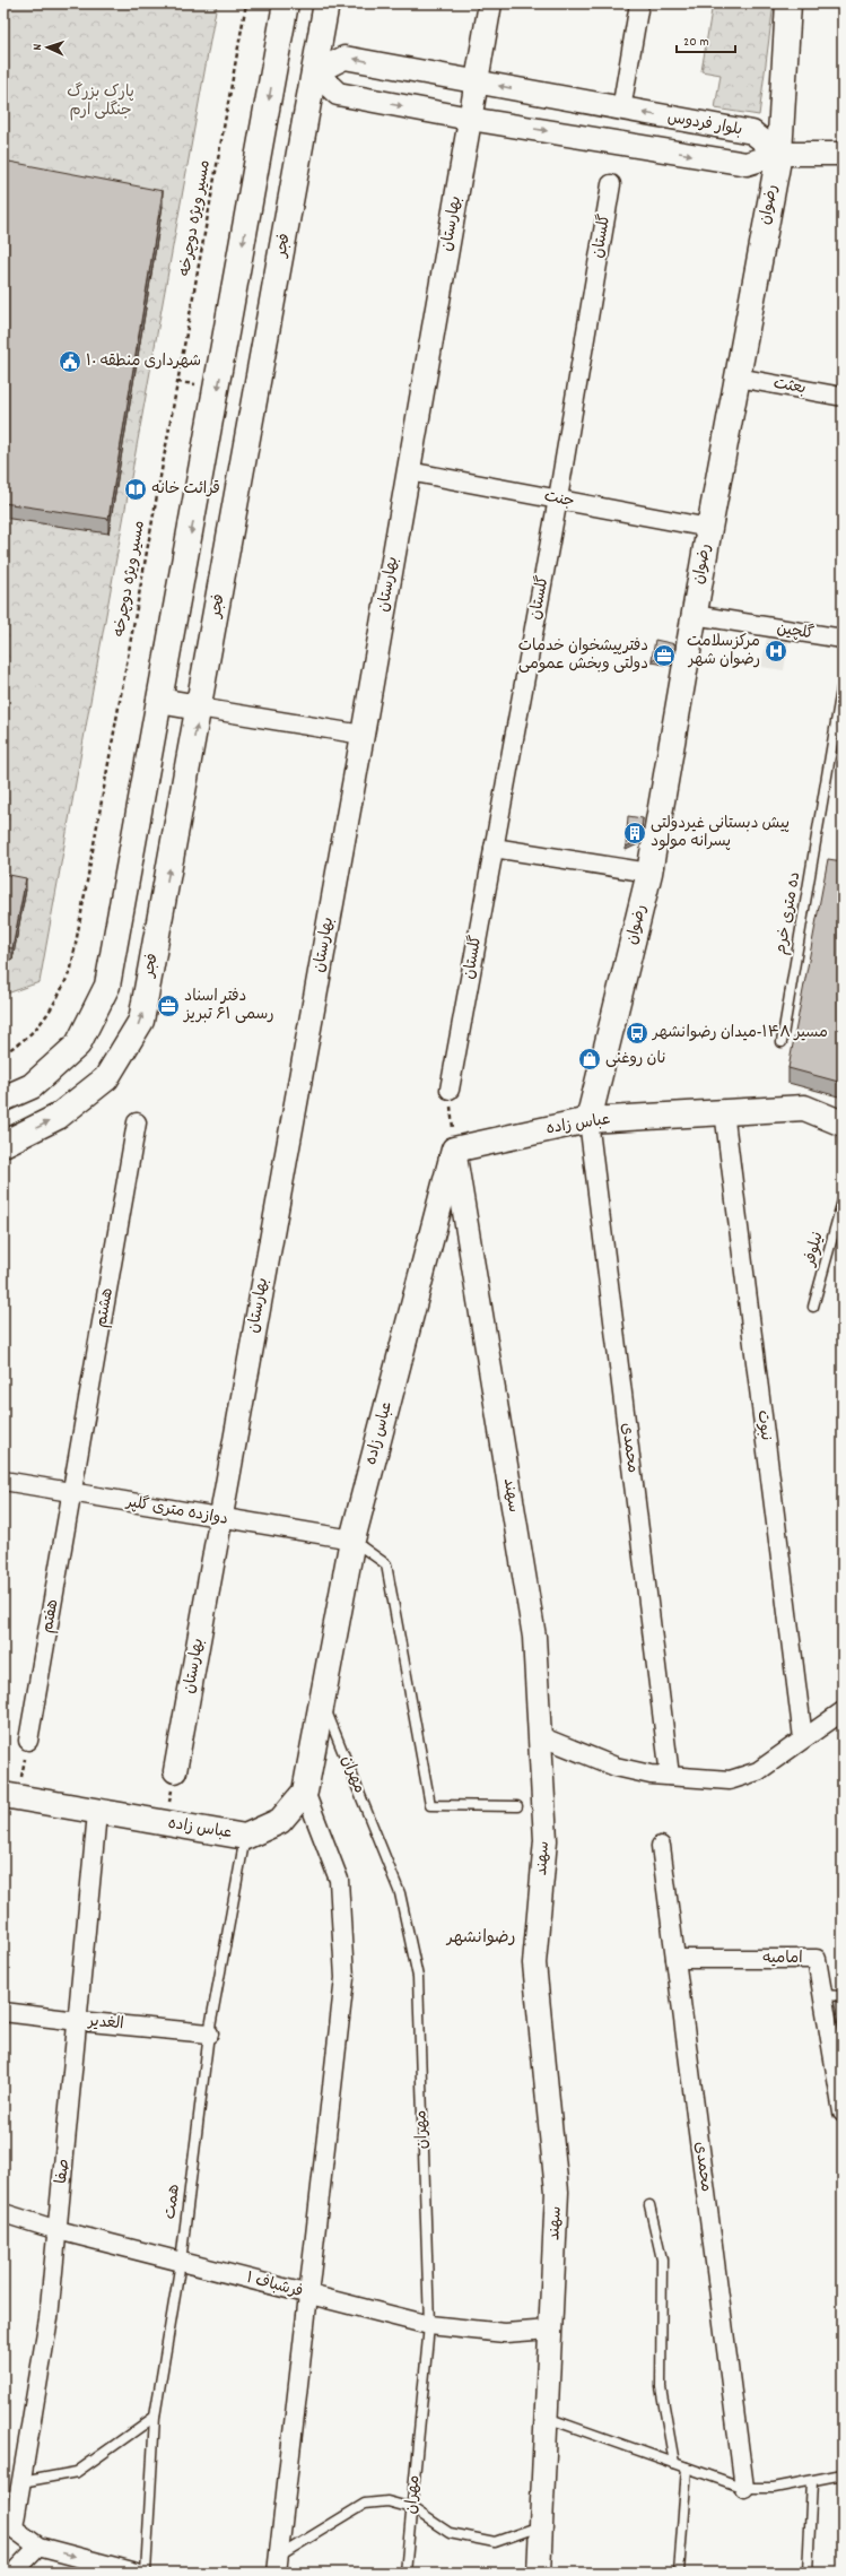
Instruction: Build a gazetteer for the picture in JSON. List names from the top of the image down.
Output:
{
  "streets": {
    "main road": ["رضوان", "فجر", "عباس زاده"],
    "street": [
      "بلوار فردوس",
      "بهارستان",
      "گلستان",
      "بعثت",
      "جنت",
      "گلچین",
      "هشتم",
      "نبوت",
      "محمدی",
      "سهند",
      "دوازده متری گلپر",
      "هفتم",
      "امامیه",
      "الغدیر",
      "صفا",
      "فرشباف ۱"
    ],
    "lane": [
      "ده متری خرم",
      "نیلوفر",
      "مهران",
      "همت"
    ],
    "path": ["مسیر ویژه دوچرخه"]
  },
  "crossings": [
    ["بلوار فردوس", "رضوان"],
    ["بلوار فردوس", "بهارستان"],
    ["بلوار فردوس", "فجر"],
    ["رضوان", "بعثت"],
    ["رضوان", "جنت"],
    ["رضوان", "گلچین"],
    ["رضوان", "عباس زاده"],
    ["رضوان", "محمدی"],
    ["بهارستان", "جنت"],
    ["بهارستان", "دوازده متری گلپر"],
    ["گلستان", "جنت"],
    ["عباس زاده", "نبوت"],
    ["عباس زاده", "محمدی"],
    ["عباس زاده", "سهند"],
    ["عباس زاده", "دوازده متری گلپر"],
    ["عباس زاده", "مهران"],
    ["عباس زاده", "صفا"],
    ["عباس زاده", "همت"],
    ["هشتم", "دوازده متری گلپر"],
    ["هشتم", "هفتم"],
    ["محمدی", "امامیه"],
    ["سهند", "فرشباف ۱"],
    ["دوازده متری گلپر", "هفتم"],
    ["مهران", "فرشباف ۱"],
    ["الغدیر", "صفا"],
    ["الغدیر", "همت"],
    ["صفا", "فرشباف ۱"],
    ["همت", "فرشباف ۱"]
  ],
  "districts": ["رضوانشهر"],
  "parks": ["پارک بزرگ جنگلی ارم"],
  "places": {
    "public building": ["شهرداری منطقه ۱۰"],
    "library": ["قرائت خانه"],
    "hospital": ["مرکزسلامت رضوان شهر"],
    "office": ["دفترپیشخوان خدمات دولتی وبخش عمومی", "دفتر اسناد رسمی ۶۱ تبریز"],
    "building": ["پیش دبستانی غیردولتی پسرانه مولود"],
    "bus stop": ["مسیر ۱۴۸-میدان رضوانشهر"],
    "shop": ["نان روغنی"]
  },
  "scale_bar": "20 m",
  "north": "left"
}
